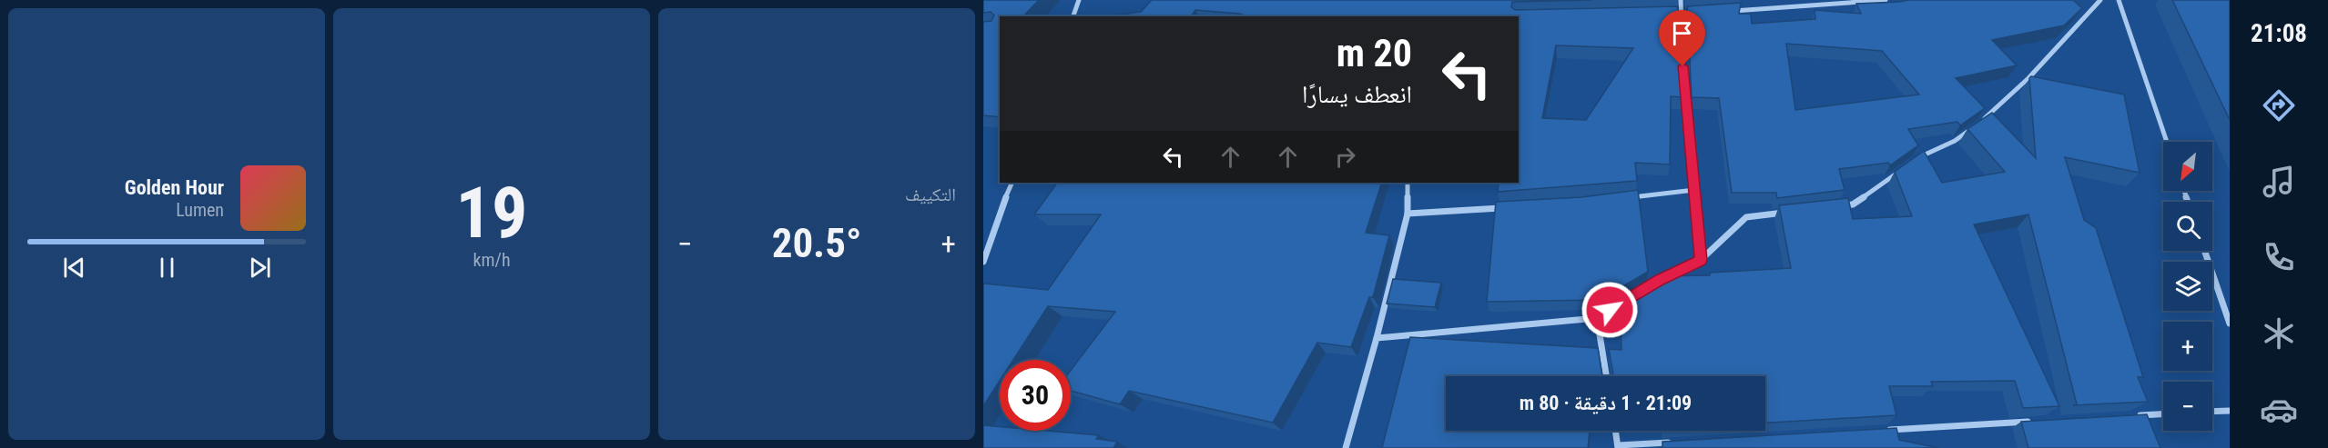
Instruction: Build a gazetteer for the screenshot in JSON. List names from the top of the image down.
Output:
{
  "north": "bottom left",
  "page": {
    "tabs": "21:08",
    "tile": [
      "التكييف",
      ["19", "km/h"]
    ],
    "turn": ["20 m", "انعطف يسارًا"],
    "map_buttons": ["+", "−"],
    "song": ["Golden Hour", "Lumen"],
    "heat": ["−", "20.5°", "+"],
    "limit": "30",
    "trip": "21:09 · 1 دقيقة · 80 m"
  }
}
